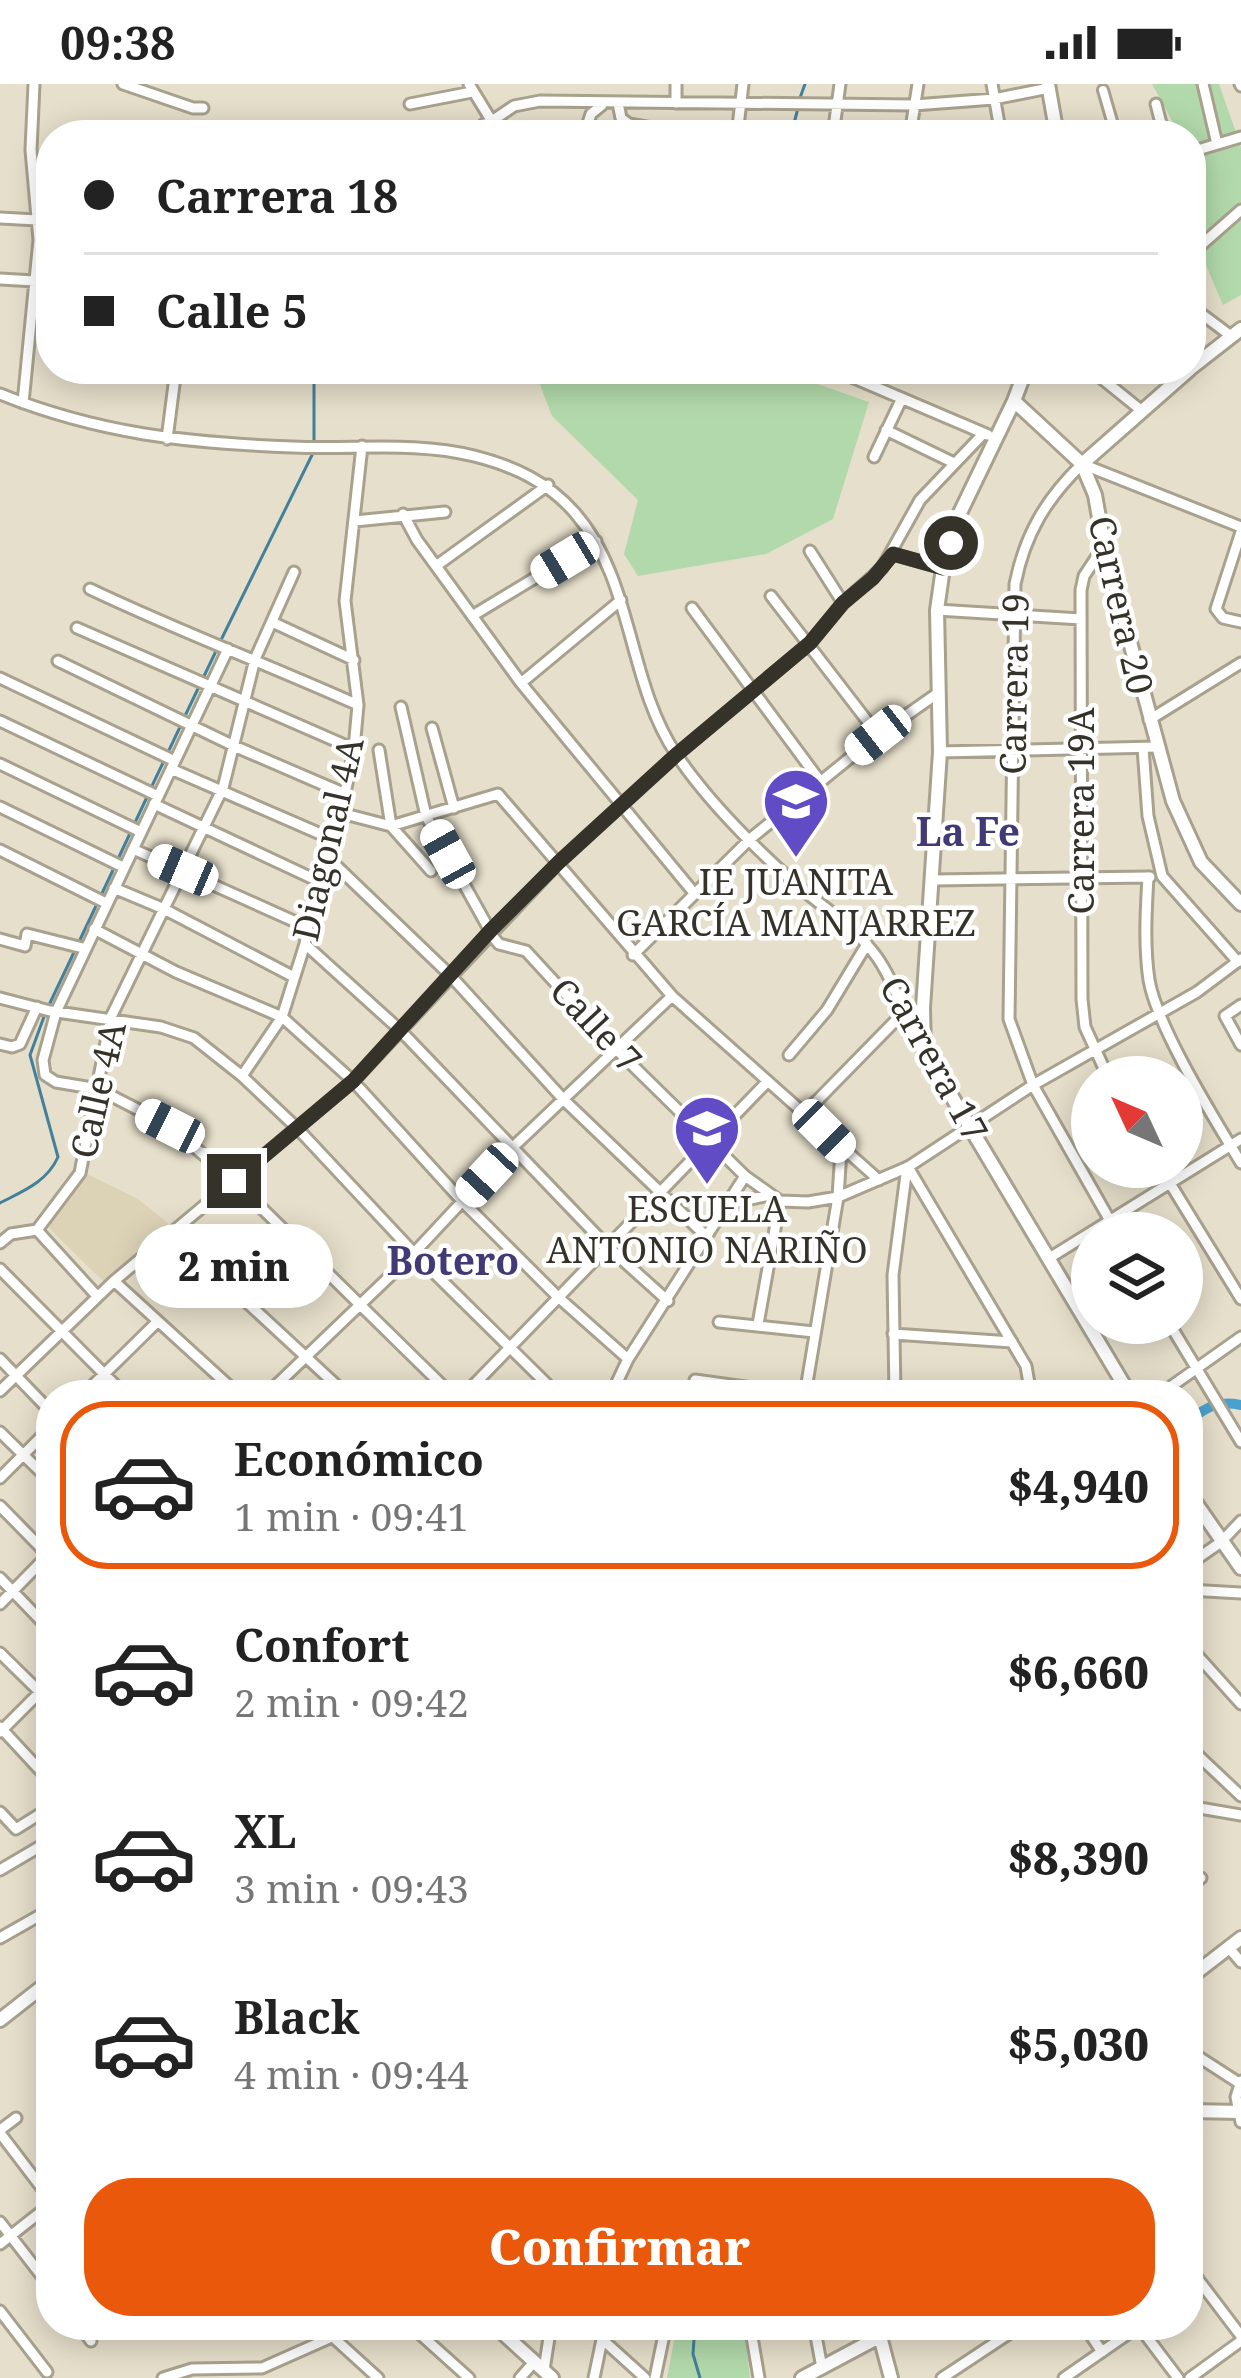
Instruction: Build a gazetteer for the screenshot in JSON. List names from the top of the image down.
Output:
{
  "streets": {
    "street": [
      "Carrera 20",
      "Carrera 19",
      "Carrera 19A",
      "Diagonal 4A",
      "Calle 7",
      "Carrera 17",
      "Calle 4A"
    ]
  },
  "crossings": [
    ["Carrera 20", "Carrera 19"],
    ["Carrera 20", "Carrera 19A"],
    ["Diagonal 4A", "Carrera 17"]
  ],
  "districts": ["La Fe", "Botero"],
  "places": {
    "school or university": ["IE JUANITA GARCÍA MANJARREZ", "ESCUELA ANTONIO NARIÑO"]
  },
  "north": "top left",
  "page": {
    "status": "09:38",
    "banner": ["Carrera 18", "Calle 5"],
    "bubble": "2 min",
    "list": [
      {
        "name": "Económico",
        "note": "1 min · 09:41",
        "value": "$4,940"
      },
      {
        "name": "Confort",
        "note": "2 min · 09:42",
        "value": "$6,660"
      },
      {
        "name": "XL",
        "note": "3 min · 09:43",
        "value": "$8,390"
      },
      {
        "name": "Black",
        "note": "4 min · 09:44",
        "value": "$5,030"
      }
    ],
    "buttons": "Confirmar"
  }
}
